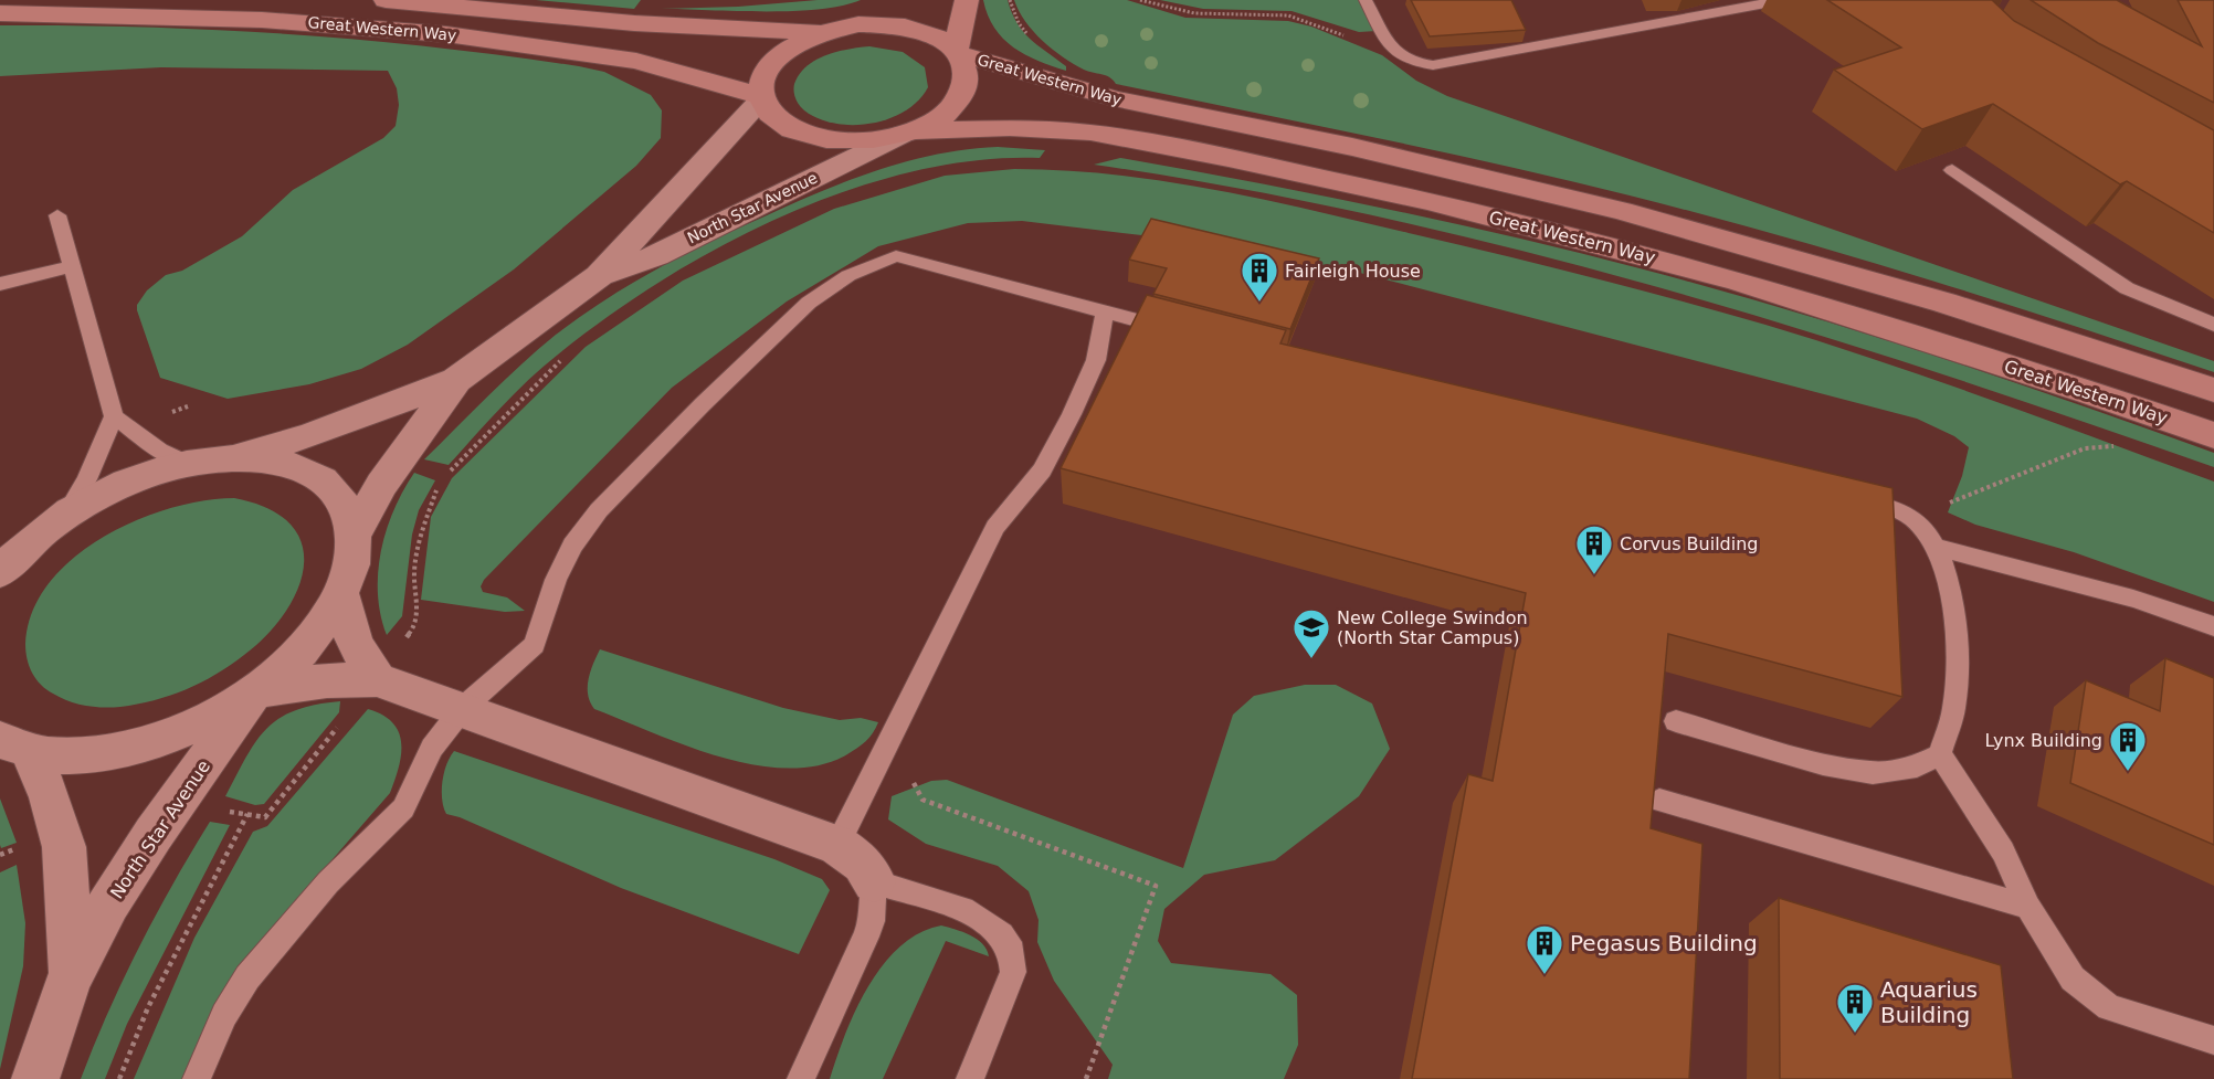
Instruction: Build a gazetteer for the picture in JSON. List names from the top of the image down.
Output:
{
  "streets": {
    "main road": ["Great Western Way"],
    "street": ["North Star Avenue"]
  },
  "crossings": [
    ["Great Western Way", "North Star Avenue"]
  ],
  "places": {
    "building": [
      "Fairleigh House",
      "Corvus Building",
      "Lynx Building",
      "Pegasus Building",
      "Aquarius Building"
    ],
    "school or university": ["New College Swindon (North Star Campus)"]
  }
}
